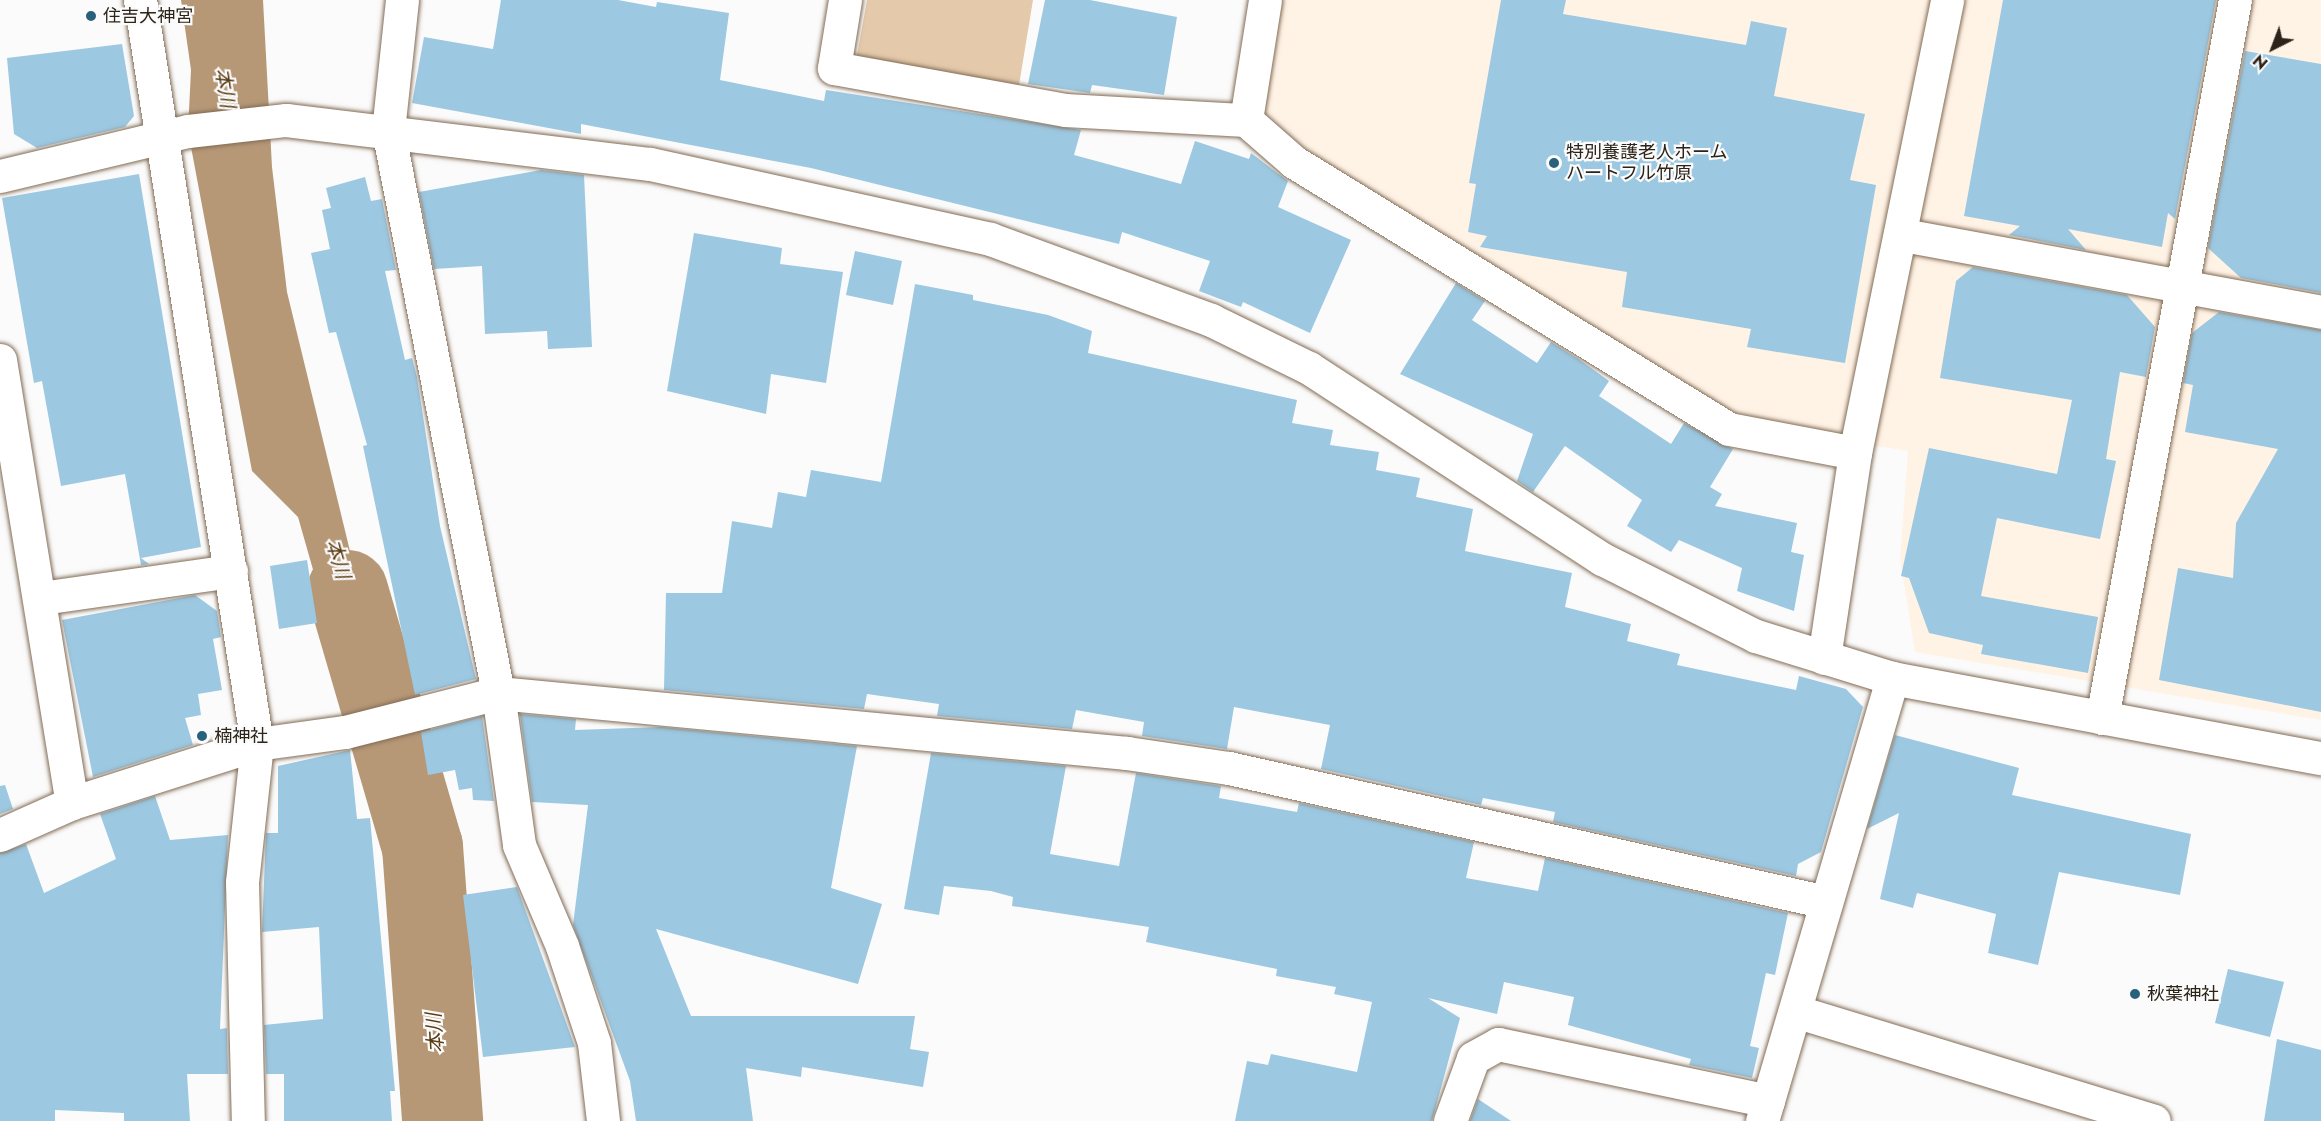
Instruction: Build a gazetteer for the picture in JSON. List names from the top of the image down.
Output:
{
  "water": ["本川"],
  "places": [
    "住吉大神宮",
    "特別養護老人ホーム ハートフル竹原",
    "楠神社",
    "秋葉神社"
  ],
  "north": "bottom left"
}
